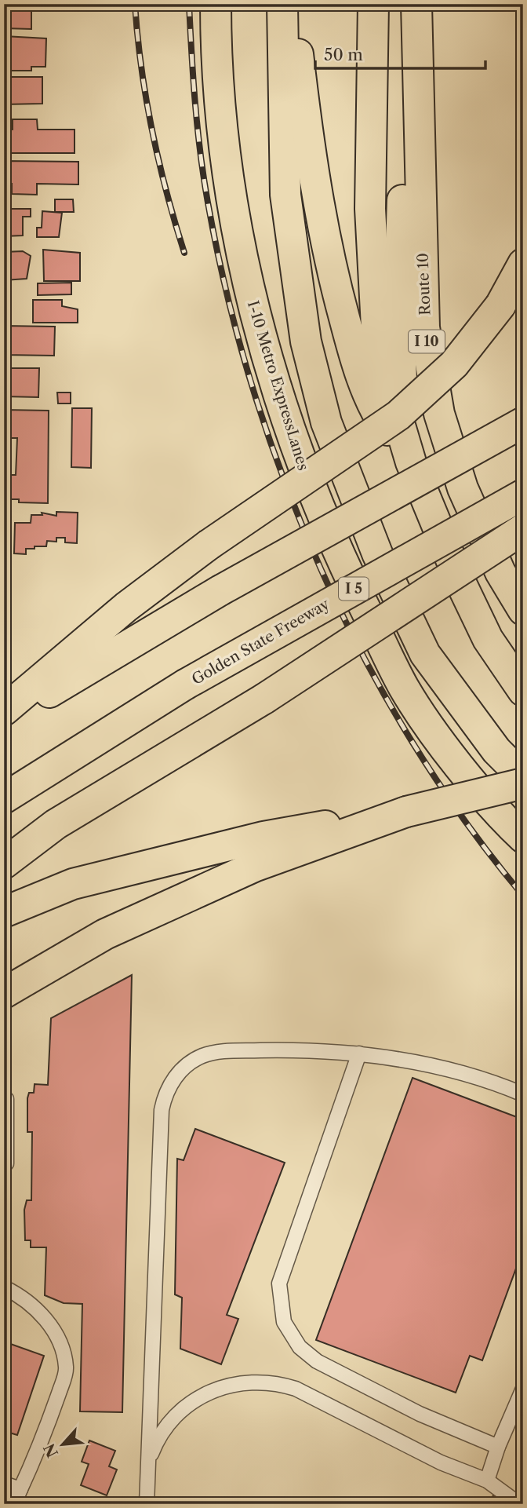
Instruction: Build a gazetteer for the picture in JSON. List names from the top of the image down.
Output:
{
  "streets": {
    "highway": [
      "Route 10",
      "I 10",
      "I-10 Metro ExpressLanes",
      "I 5",
      "Golden State Freeway"
    ]
  },
  "scale_bar": "50 m",
  "north": "bottom left"
}
